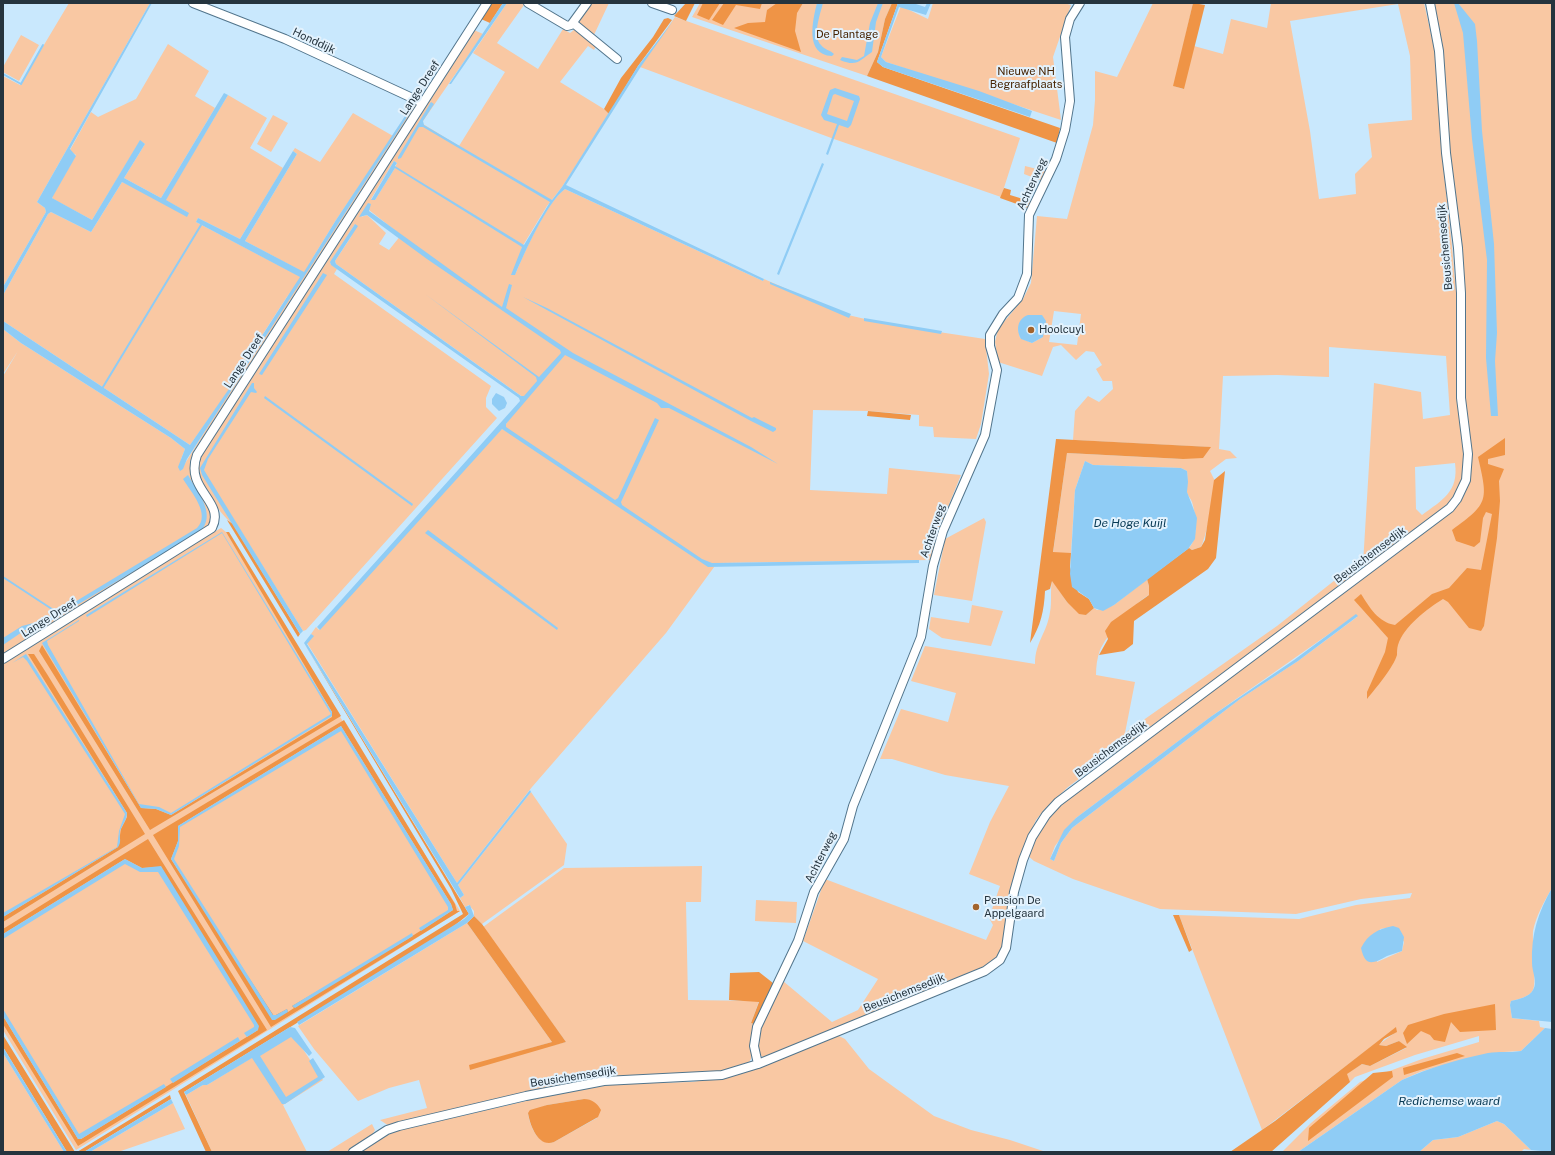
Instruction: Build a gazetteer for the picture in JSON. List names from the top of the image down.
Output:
{
  "streets": {
    "street": [
      "Honddijk",
      "Lange Dreef",
      "Achterweg",
      "Beusichemsedijk"
    ]
  },
  "crossings": [
    ["Honddijk", "Lange Dreef"],
    ["Achterweg", "Beusichemsedijk"]
  ],
  "water": ["De Hoge Kuijl", "Redichemse waard"],
  "parks": ["De Plantage", "Nieuwe NH Begraafplaats"],
  "places": ["Hoolcuyl", "Pension De Appelgaard"]
}
